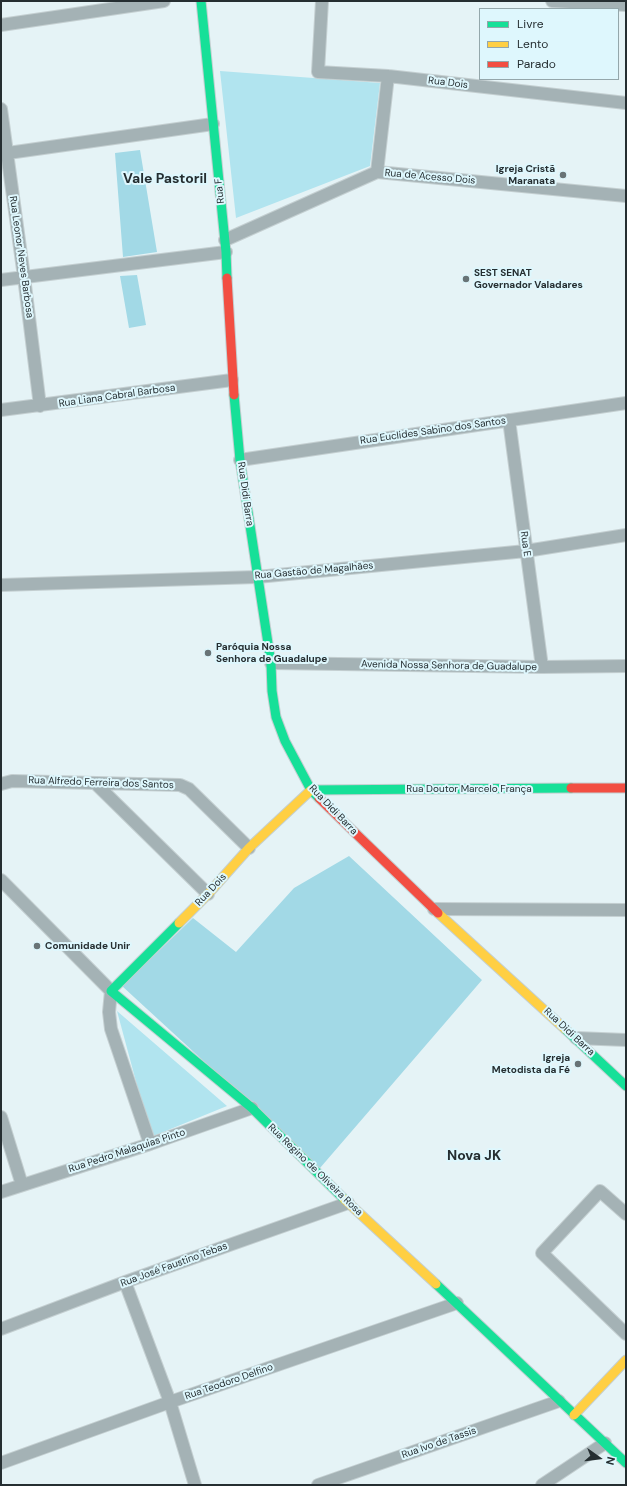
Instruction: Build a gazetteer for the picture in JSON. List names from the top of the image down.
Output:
{
  "streets": {
    "street": [
      "Rua Dois",
      "Rua de Acesso Dois",
      "Rua F",
      "Rua Leonor Neves Barbosa",
      "Rua Liana Cabral Barbosa",
      "Rua Euclides Sabino dos Santos",
      "Rua Didi Barra",
      "Rua E",
      "Rua Gastão de Magalhães",
      "Avenida Nossa Senhora de Guadalupe",
      "Rua Alfredo Ferreira dos Santos",
      "Rua Doutor Marcelo França",
      "Rua Pedro Malaquias Pinto",
      "Rua Regino de Oliveira Rosa",
      "Rua José Faustino Tebas",
      "Rua Teodoro Delfino",
      "Rua Ivo de Tassis"
    ]
  },
  "crossings": [
    ["Rua Dois", "Rua Didi Barra"],
    ["Rua Dois", "Rua Alfredo Ferreira dos Santos"],
    ["Rua Dois", "Rua Doutor Marcelo França"],
    ["Rua Dois", "Rua Regino de Oliveira Rosa"],
    ["Rua de Acesso Dois", "Rua F"],
    ["Rua de Acesso Dois", "Rua Leonor Neves Barbosa"],
    ["Rua F", "Rua Liana Cabral Barbosa"],
    ["Rua F", "Rua Didi Barra"],
    ["Rua Leonor Neves Barbosa", "Rua Liana Cabral Barbosa"],
    ["Rua Liana Cabral Barbosa", "Rua Didi Barra"],
    ["Rua Euclides Sabino dos Santos", "Rua Didi Barra"],
    ["Rua Euclides Sabino dos Santos", "Rua E"],
    ["Rua Didi Barra", "Rua Gastão de Magalhães"],
    ["Rua Didi Barra", "Avenida Nossa Senhora de Guadalupe"],
    ["Rua Didi Barra", "Rua Doutor Marcelo França"],
    ["Rua E", "Rua Gastão de Magalhães"],
    ["Rua E", "Avenida Nossa Senhora de Guadalupe"],
    ["Rua Pedro Malaquias Pinto", "Rua Regino de Oliveira Rosa"],
    ["Rua Regino de Oliveira Rosa", "Rua José Faustino Tebas"],
    ["Rua Regino de Oliveira Rosa", "Rua Teodoro Delfino"],
    ["Rua Regino de Oliveira Rosa", "Rua Ivo de Tassis"]
  ],
  "districts": ["Vale Pastoril", "Nova JK"],
  "places": [
    "Igreja Cristã Maranata",
    "SEST SENAT Governador Valadares",
    "Paróquia Nossa Senhora de Guadalupe",
    "Comunidade Unir",
    "Igreja Metodista da Fé"
  ],
  "legend": ["Livre", "Lento", "Parado"],
  "north": "right"
}
